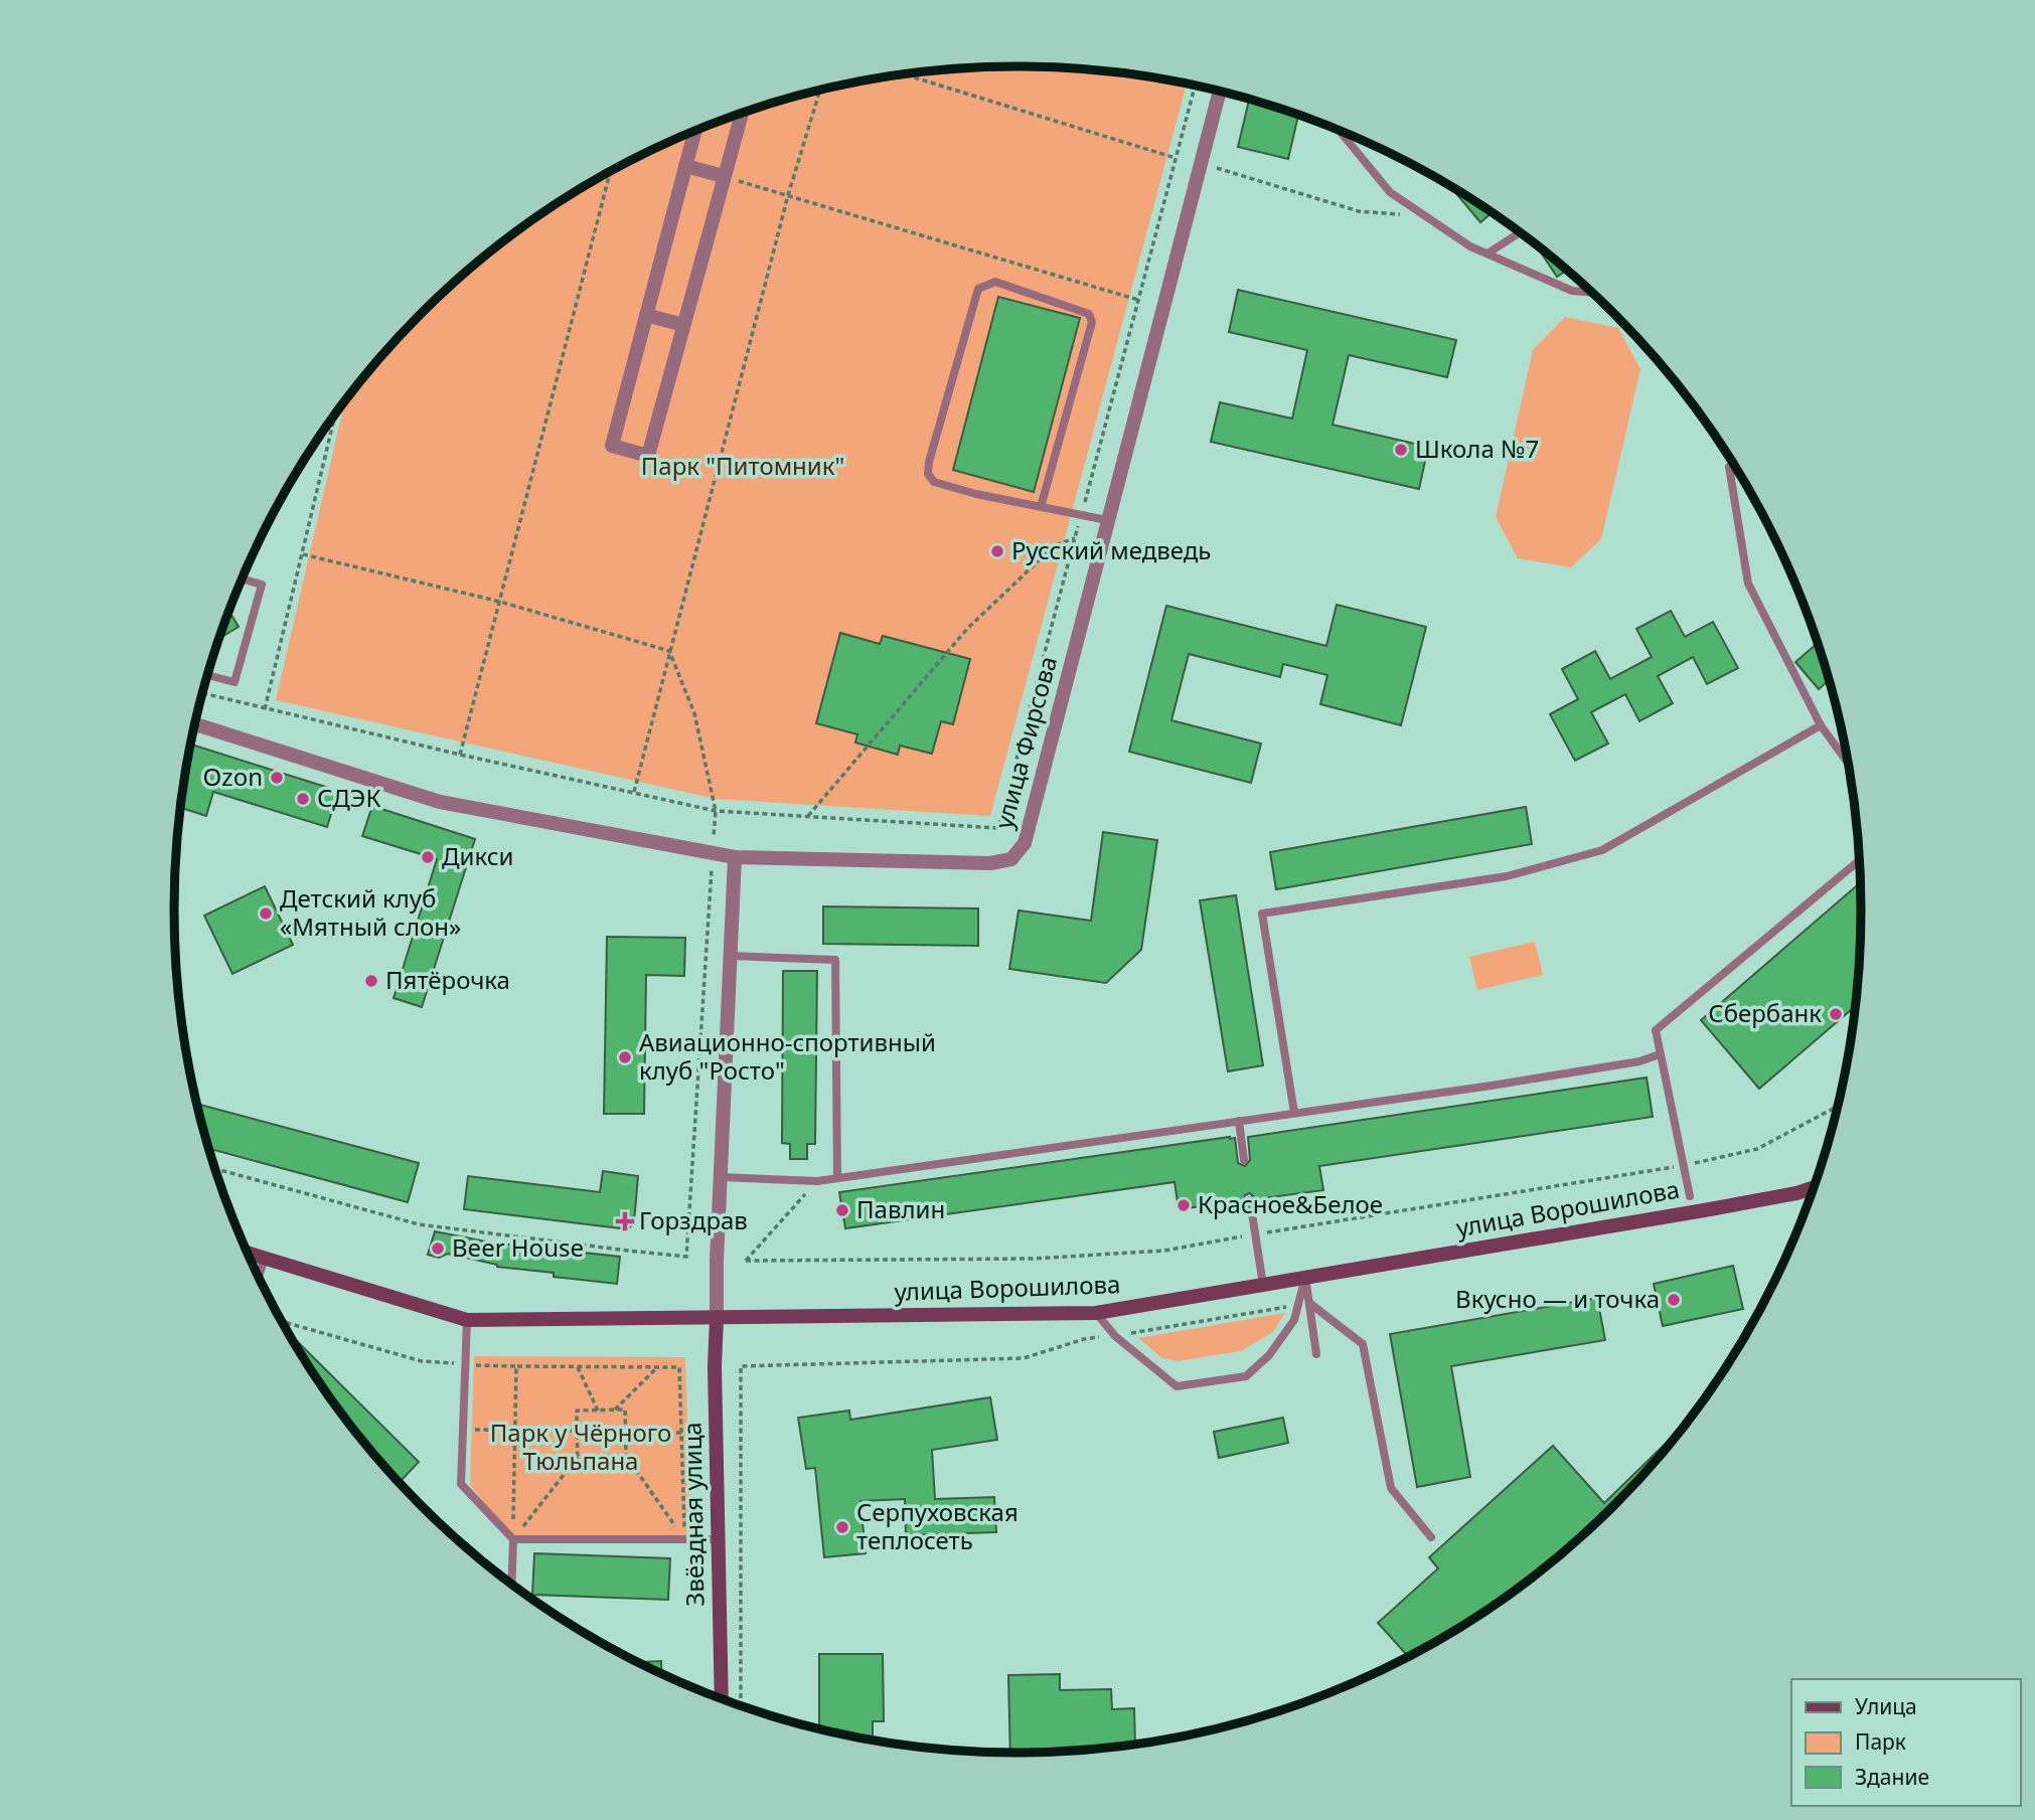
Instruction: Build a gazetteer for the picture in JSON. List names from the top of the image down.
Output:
{
  "streets": {
    "main road": ["улица Ворошилова", "Звёздная улица"],
    "street": ["улица Фирсова"]
  },
  "crossings": [
    ["улица Ворошилова", "Звёздная улица"]
  ],
  "parks": ["Парк \"Питомник\"", "Парк у Чёрного Тюльпана"],
  "places": {
    "other": [
      "Школа №7",
      "Русский медведь",
      "Ozon",
      "СДЭК",
      "Дикси",
      "Детский клуб «Мятный слон»",
      "Пятёрочка",
      "Сбербанк",
      "Авиационно-спортивный клуб \"Росто\"",
      "Красное&Белое",
      "Павлин",
      "Beer House",
      "Вкусно — и точка",
      "Серпуховская теплосеть"
    ],
    "health": ["Горздрав"]
  },
  "legend": ["Улица", "Парк", "Здание"]
}
